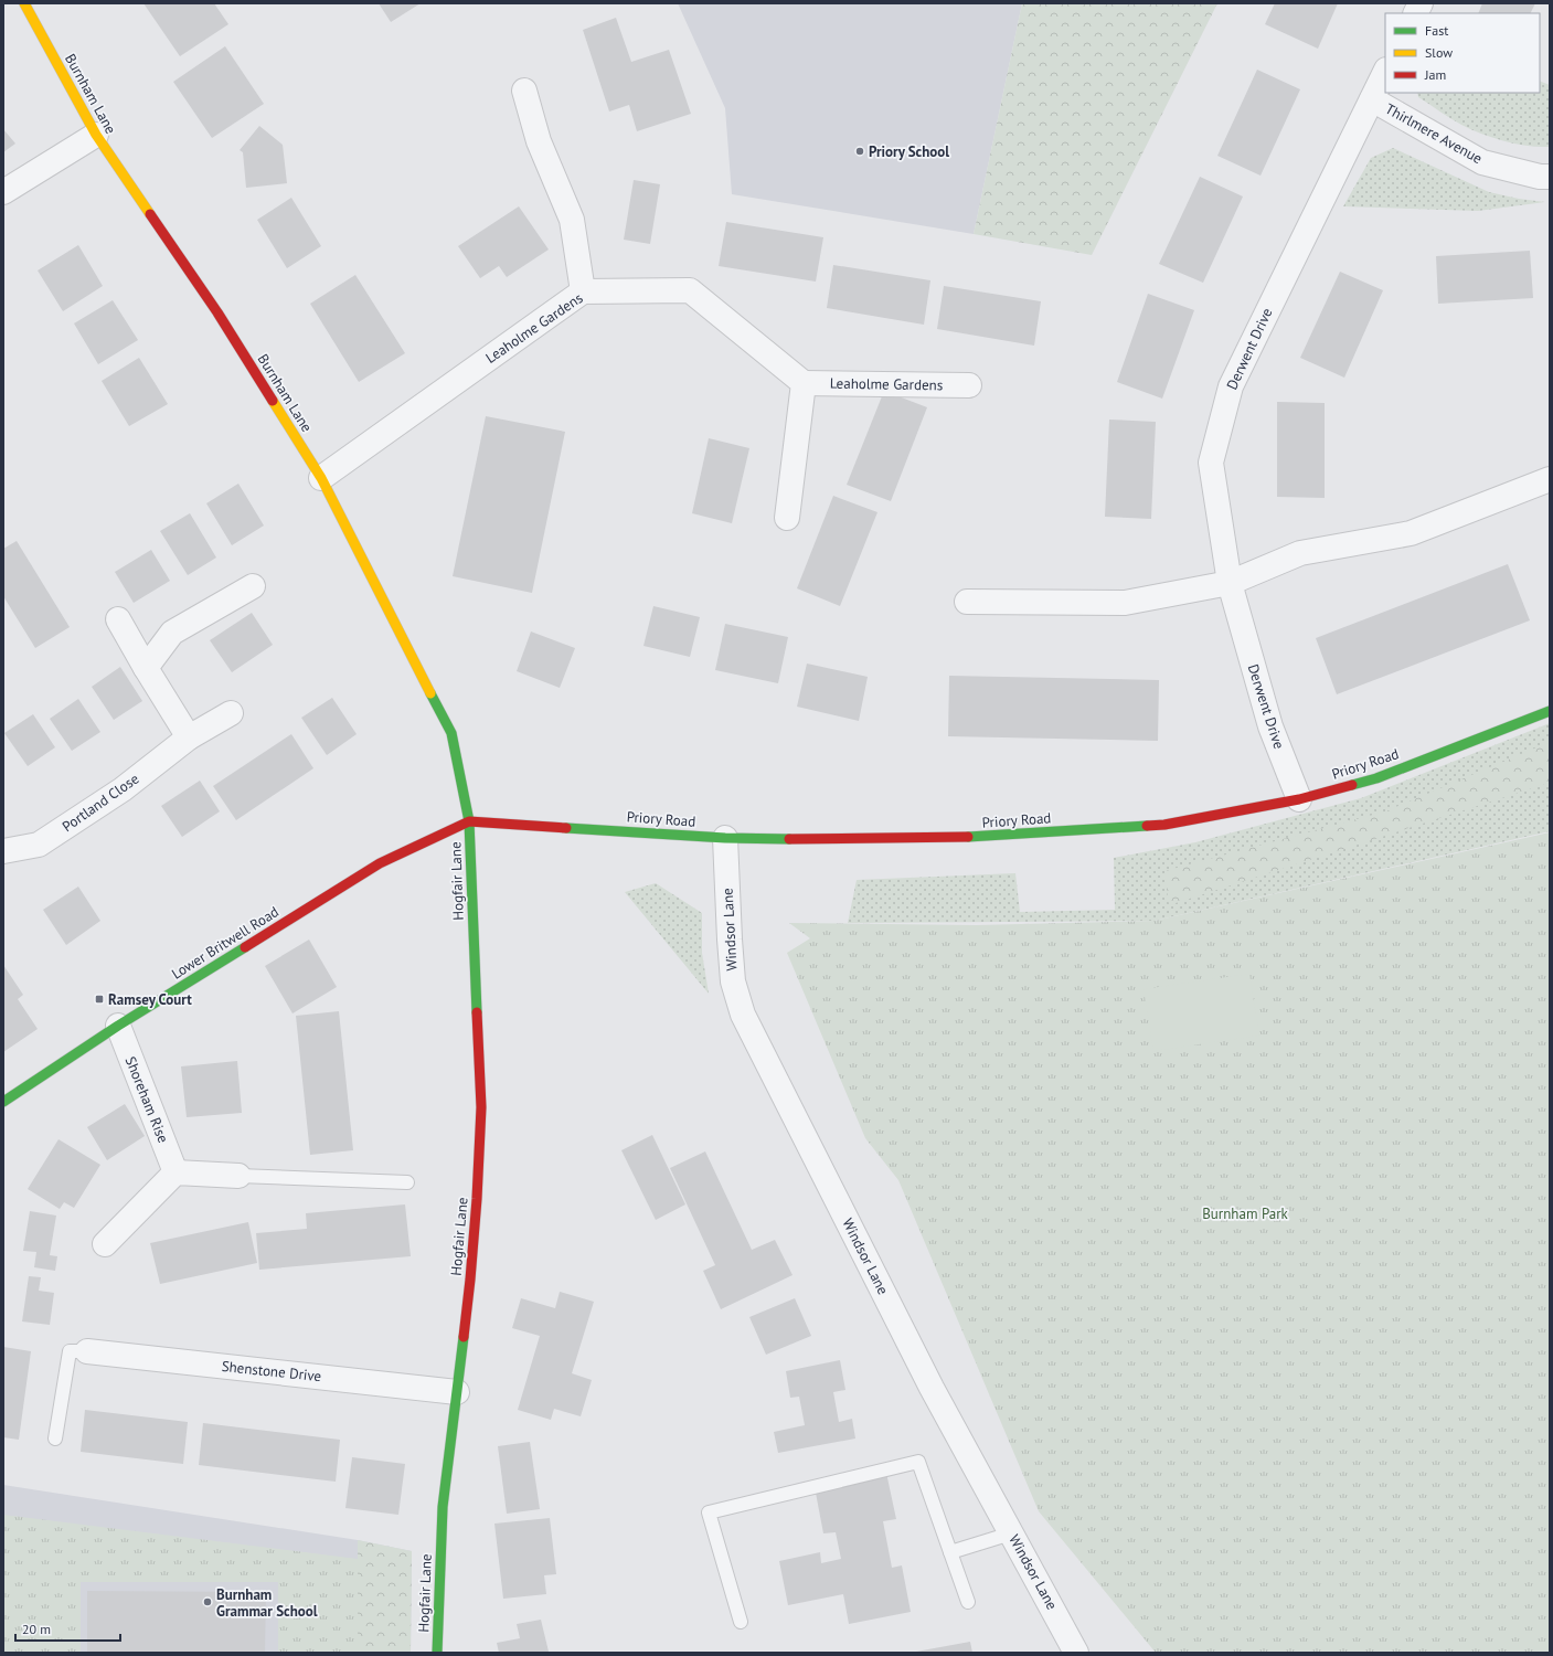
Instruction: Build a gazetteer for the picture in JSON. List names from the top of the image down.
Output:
{
  "streets": {
    "street": [
      "Burnham Lane",
      "Thirlmere Avenue",
      "Leaholme Gardens",
      "Derwent Drive",
      "Priory Road",
      "Portland Close",
      "Hogfair Lane",
      "Windsor Lane",
      "Lower Britwell Road",
      "Shoreham Rise",
      "Shenstone Drive"
    ]
  },
  "crossings": [
    ["Burnham Lane", "Leaholme Gardens"],
    ["Burnham Lane", "Priory Road"],
    ["Burnham Lane", "Hogfair Lane"],
    ["Burnham Lane", "Lower Britwell Road"],
    ["Thirlmere Avenue", "Derwent Drive"],
    ["Derwent Drive", "Priory Road"],
    ["Priory Road", "Hogfair Lane"],
    ["Priory Road", "Windsor Lane"],
    ["Priory Road", "Lower Britwell Road"],
    ["Hogfair Lane", "Lower Britwell Road"],
    ["Hogfair Lane", "Shenstone Drive"],
    ["Lower Britwell Road", "Shoreham Rise"]
  ],
  "parks": ["Burnham Park"],
  "places": {
    "other": ["Priory School", "Burnham Grammar School"],
    "transit": ["Ramsey Court"]
  },
  "legend": ["Fast", "Slow", "Jam"],
  "scale_bar": "20 m"
}
